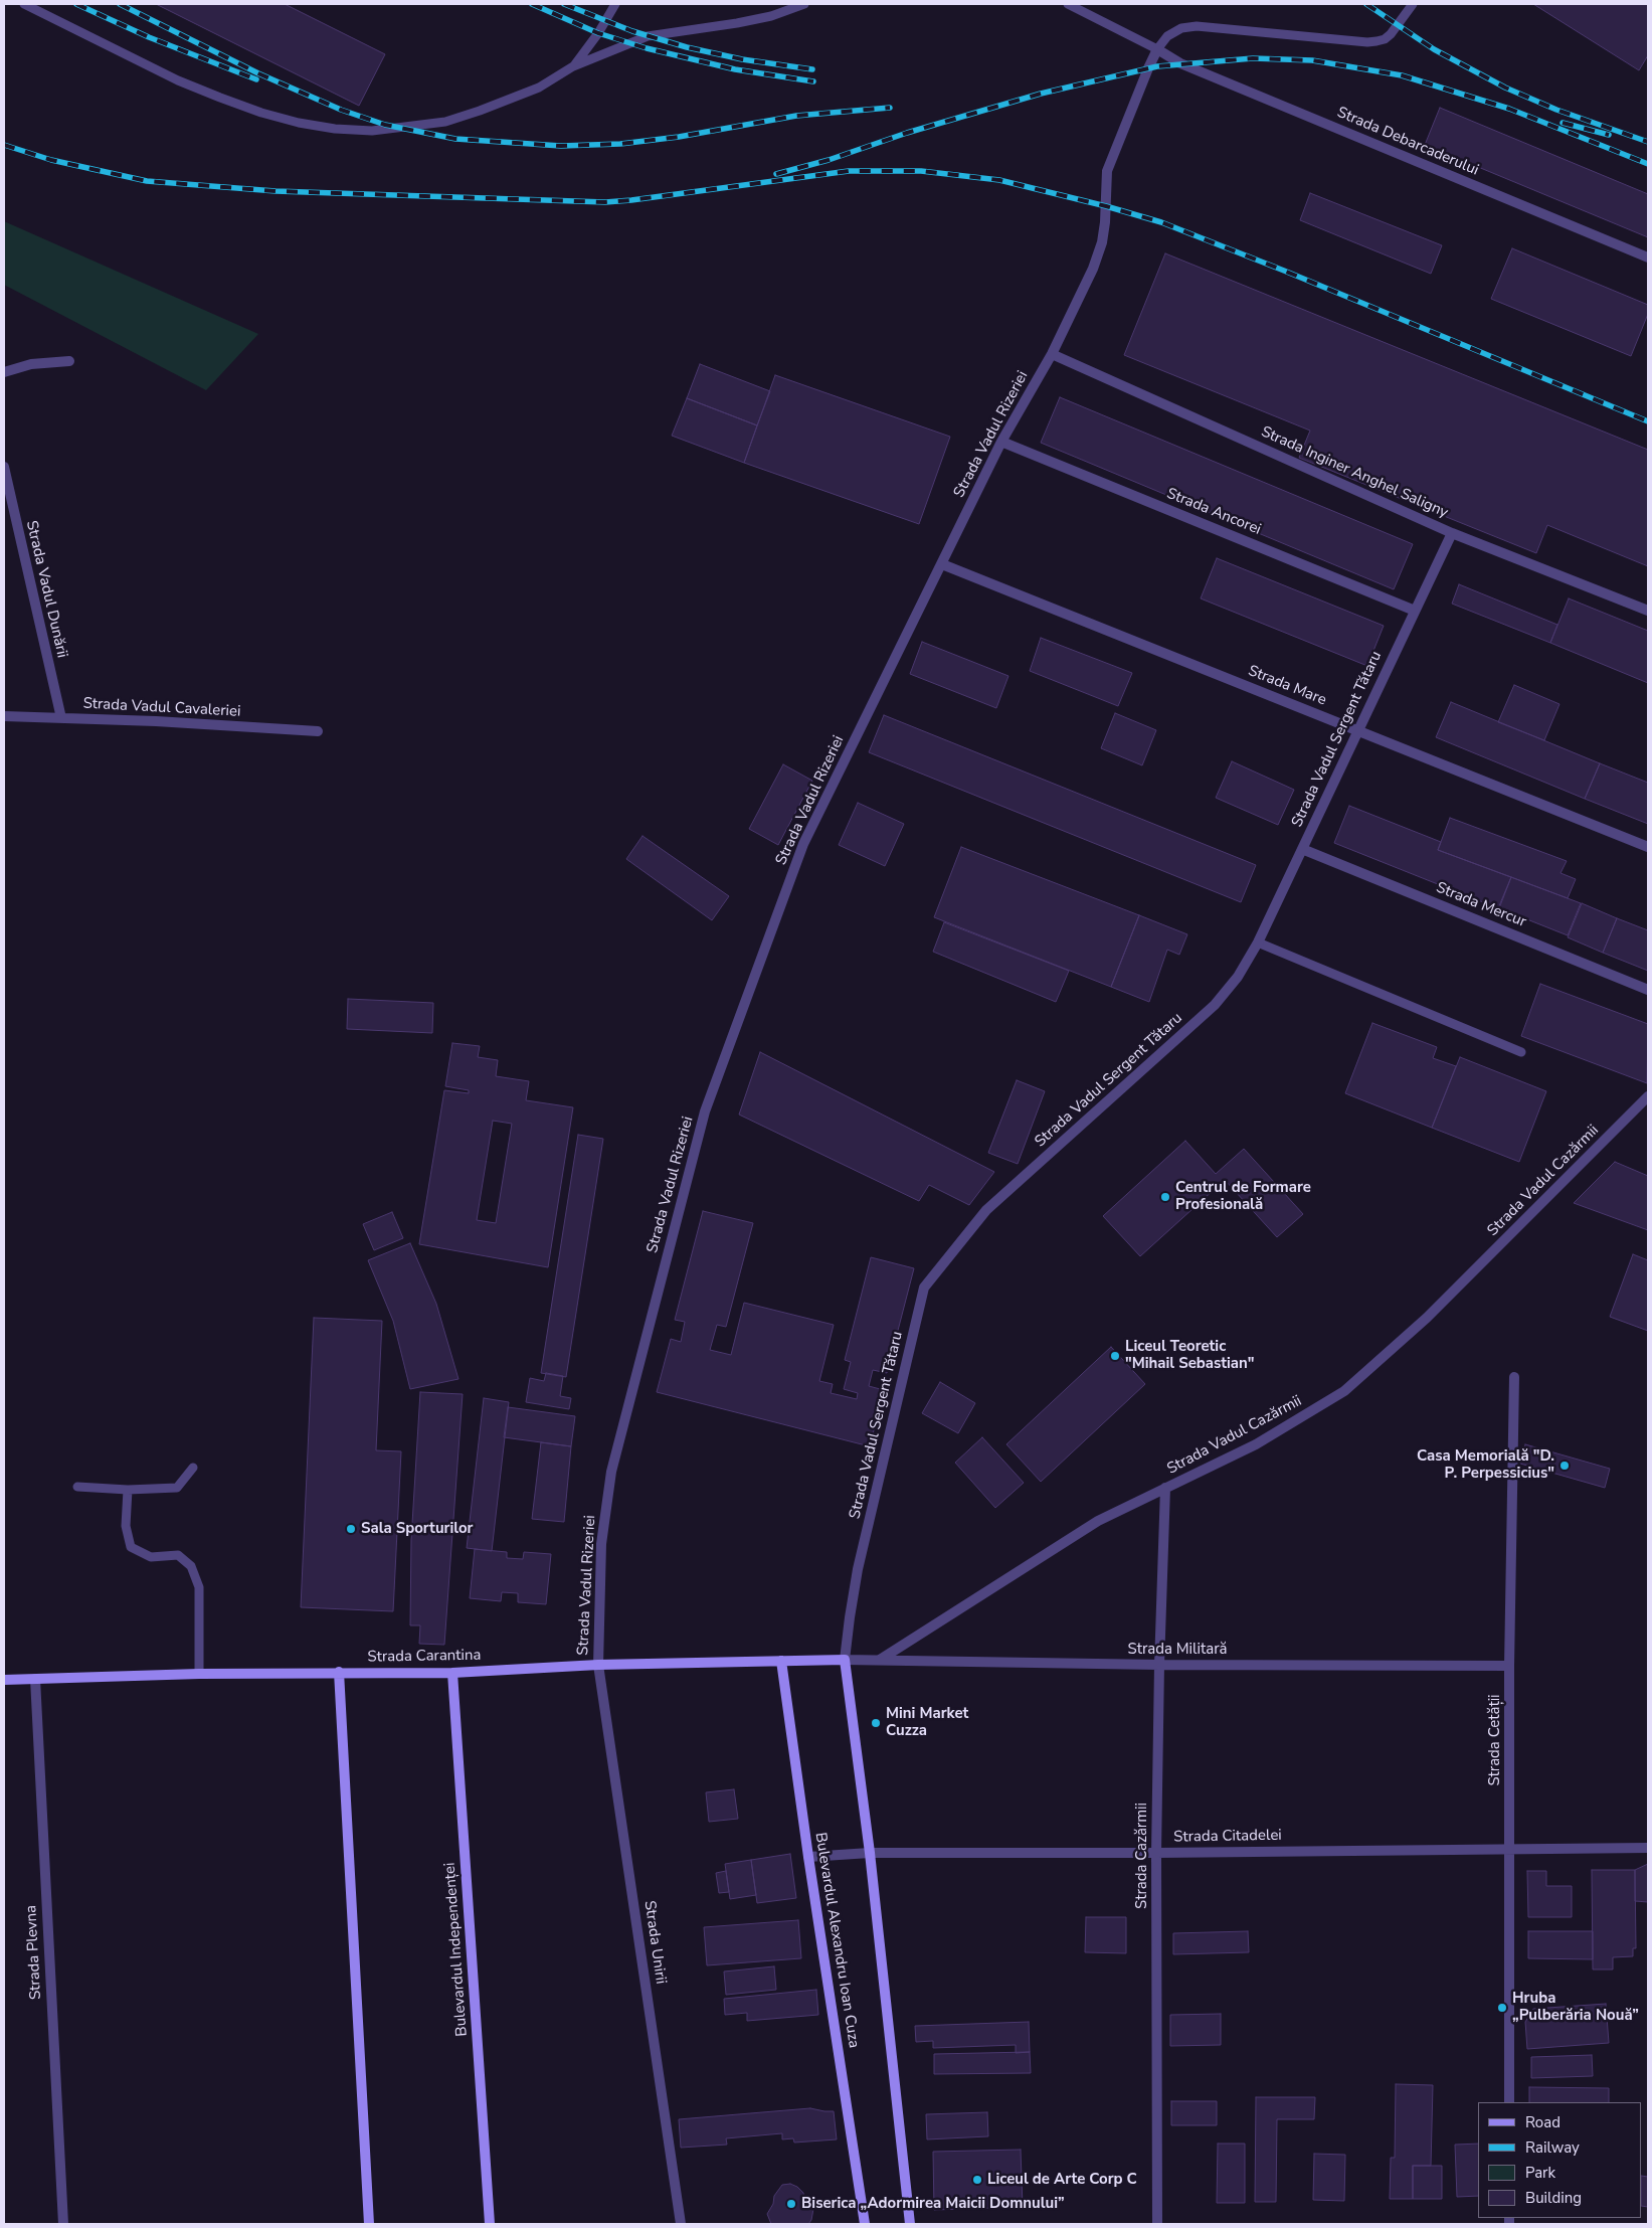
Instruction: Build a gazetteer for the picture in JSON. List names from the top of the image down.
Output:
{
  "streets": {
    "main road": ["Strada Carantina", "Bulevardul Alexandru Ioan Cuza", "Bulevardul Independenței"],
    "street": [
      "Strada Debarcaderului",
      "Strada Vadul Rizeriei",
      "Strada Inginer Anghel Saligny",
      "Strada Ancorei",
      "Strada Vadul Dunării",
      "Strada Mare",
      "Strada Vadul Cavaleriei",
      "Strada Vadul Sergent Tătaru",
      "Strada Mercur",
      "Strada Vadul Cazărmii",
      "Strada Militară",
      "Strada Cetății",
      "Strada Citadelei",
      "Strada Cazărmii",
      "Strada Unirii",
      "Strada Plevna"
    ]
  },
  "crossings": [
    ["Strada Debarcaderului", "Strada Vadul Rizeriei"],
    ["Strada Vadul Rizeriei", "Strada Inginer Anghel Saligny"],
    ["Strada Vadul Rizeriei", "Strada Ancorei"],
    ["Strada Vadul Rizeriei", "Strada Mare"],
    ["Strada Vadul Rizeriei", "Strada Carantina"],
    ["Strada Vadul Rizeriei", "Strada Unirii"],
    ["Strada Inginer Anghel Saligny", "Strada Vadul Sergent Tătaru"],
    ["Strada Ancorei", "Strada Vadul Sergent Tătaru"],
    ["Strada Vadul Dunării", "Strada Vadul Cavaleriei"],
    ["Strada Mare", "Strada Vadul Sergent Tătaru"],
    ["Strada Vadul Sergent Tătaru", "Strada Mercur"],
    ["Strada Vadul Sergent Tătaru", "Strada Militară"],
    ["Strada Vadul Sergent Tătaru", "Strada Carantina"],
    ["Strada Vadul Cazărmii", "Strada Militară"],
    ["Strada Vadul Cazărmii", "Strada Cazărmii"],
    ["Strada Militară", "Strada Carantina"],
    ["Strada Militară", "Strada Cetății"],
    ["Strada Militară", "Strada Cazărmii"],
    ["Strada Carantina", "Bulevardul Alexandru Ioan Cuza"],
    ["Strada Carantina", "Strada Unirii"],
    ["Strada Carantina", "Bulevardul Independenței"],
    ["Strada Carantina", "Strada Plevna"],
    ["Strada Cetății", "Strada Citadelei"],
    ["Strada Citadelei", "Strada Cazărmii"],
    ["Strada Citadelei", "Bulevardul Alexandru Ioan Cuza"]
  ],
  "places": [
    "Centrul de Formare Profesională",
    "Liceul Teoretic \"Mihail Sebastian\"",
    "Casa Memorială \"D. P. Perpessicius\"",
    "Sala Sporturilor",
    "Mini Market Cuzza",
    "Hruba „Pulberăria Nouă”",
    "Liceul de Arte Corp C",
    "Biserica „Adormirea Maicii Domnului”"
  ],
  "legend": [
    "Road",
    "Railway",
    "Park",
    "Building"
  ]
}
